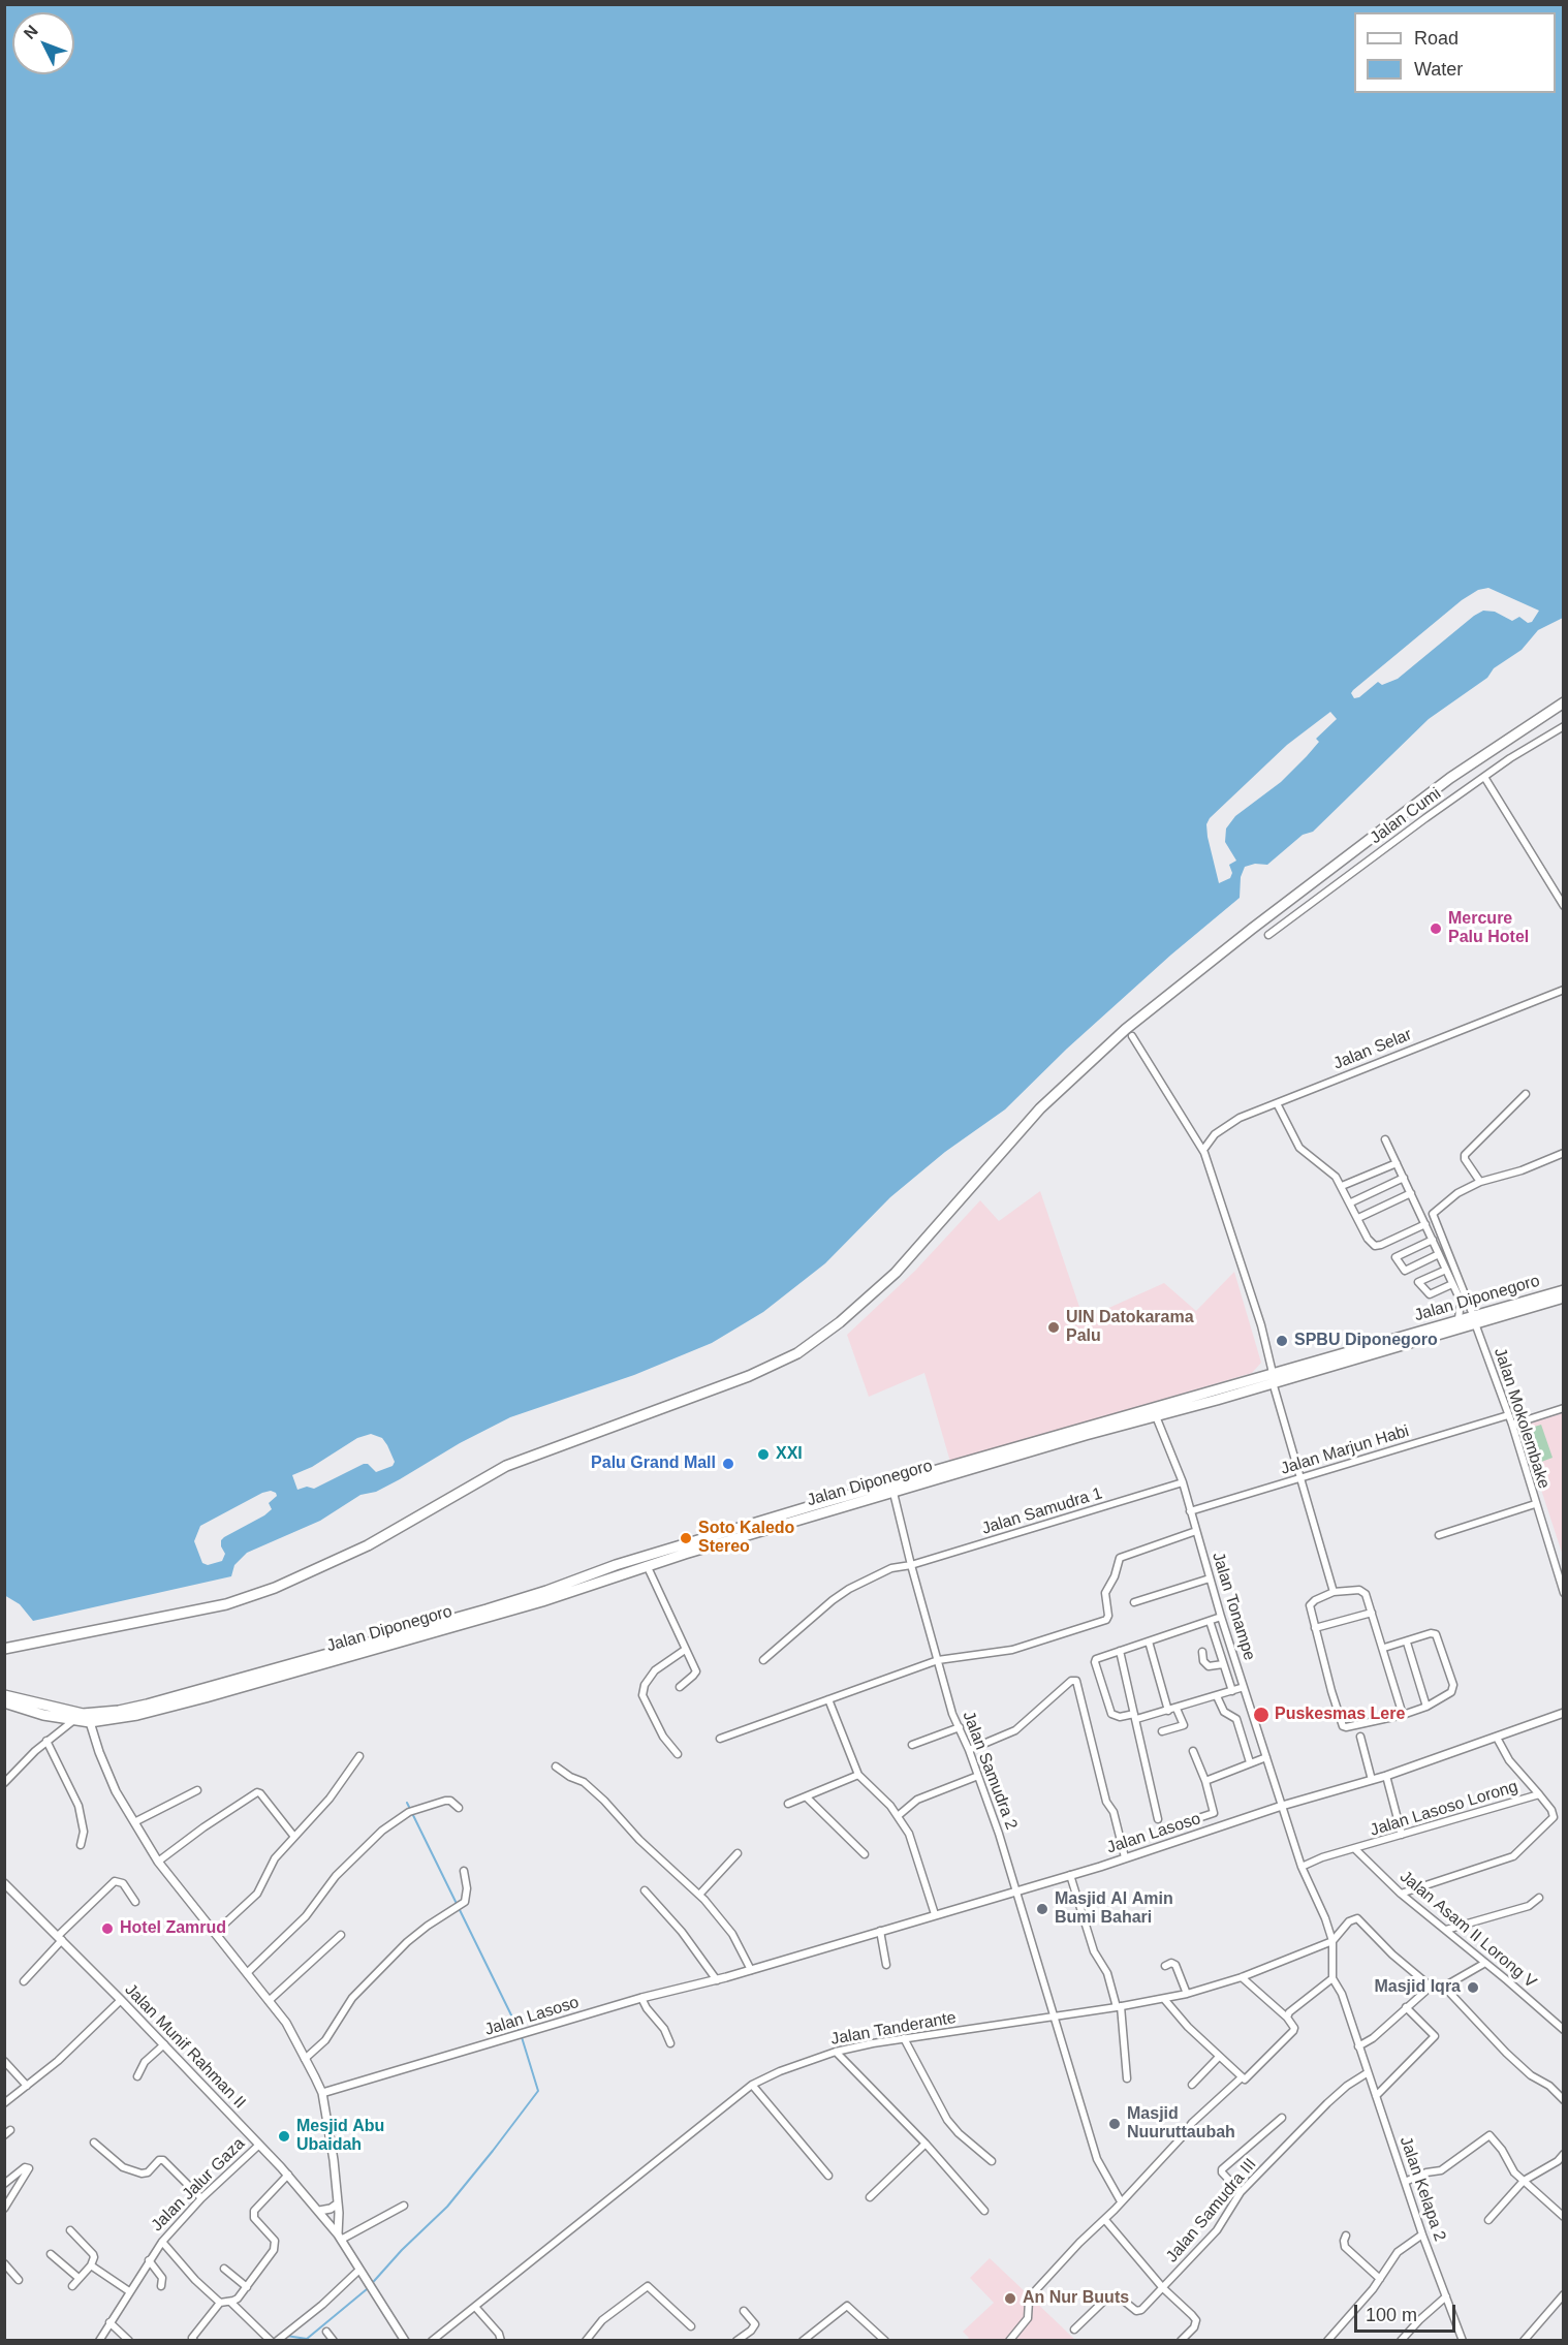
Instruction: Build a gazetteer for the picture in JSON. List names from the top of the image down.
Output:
{
  "streets": {
    "main road": ["Jalan Diponegoro"],
    "street": [
      "Jalan Cumi",
      "Jalan Selar",
      "Jalan Mokolembake",
      "Jalan Marjun Habi",
      "Jalan Samudra 1",
      "Jalan Tonampe",
      "Jalan Samudra 2",
      "Jalan Lasoso Lorong",
      "Jalan Lasoso",
      "Jalan Asam II Lorong V",
      "Jalan Tanderante",
      "Jalan Munif Rahman II",
      "Jalan Jalur Gaza",
      "Jalan Kelapa 2",
      "Jalan Samudra III"
    ]
  },
  "crossings": [
    ["Jalan Diponegoro", "Jalan Mokolembake"],
    ["Jalan Diponegoro", "Jalan Tonampe"],
    ["Jalan Diponegoro", "Jalan Samudra 2"],
    ["Jalan Mokolembake", "Jalan Marjun Habi"],
    ["Jalan Marjun Habi", "Jalan Tonampe"],
    ["Jalan Samudra 1", "Jalan Tonampe"],
    ["Jalan Samudra 1", "Jalan Samudra 2"],
    ["Jalan Tonampe", "Jalan Lasoso Lorong"],
    ["Jalan Tonampe", "Jalan Lasoso"],
    ["Jalan Tonampe", "Jalan Kelapa 2"],
    ["Jalan Samudra 2", "Jalan Lasoso"],
    ["Jalan Lasoso Lorong", "Jalan Lasoso"],
    ["Jalan Lasoso Lorong", "Jalan Asam II Lorong V"],
    ["Jalan Lasoso Lorong", "Jalan Kelapa 2"],
    ["Jalan Tanderante", "Jalan Kelapa 2"],
    ["Jalan Munif Rahman II", "Jalan Jalur Gaza"],
    ["Jalan Kelapa 2", "Jalan Samudra III"]
  ],
  "places": [
    "Mercure Palu Hotel",
    "UIN Datokarama Palu",
    "SPBU Diponegoro",
    "XXI",
    "Palu Grand Mall",
    "Soto Kaledo Stereo",
    "Puskesmas Lere",
    "Masjid Al Amin Bumi Bahari",
    "Hotel Zamrud",
    "Masjid Iqra",
    "Masjid Nuuruttaubah",
    "Mesjid Abu Ubaidah",
    "An Nur Buuts"
  ],
  "legend": ["Road", "Water"],
  "scale_bar": "100 m",
  "north": "top left"
}
